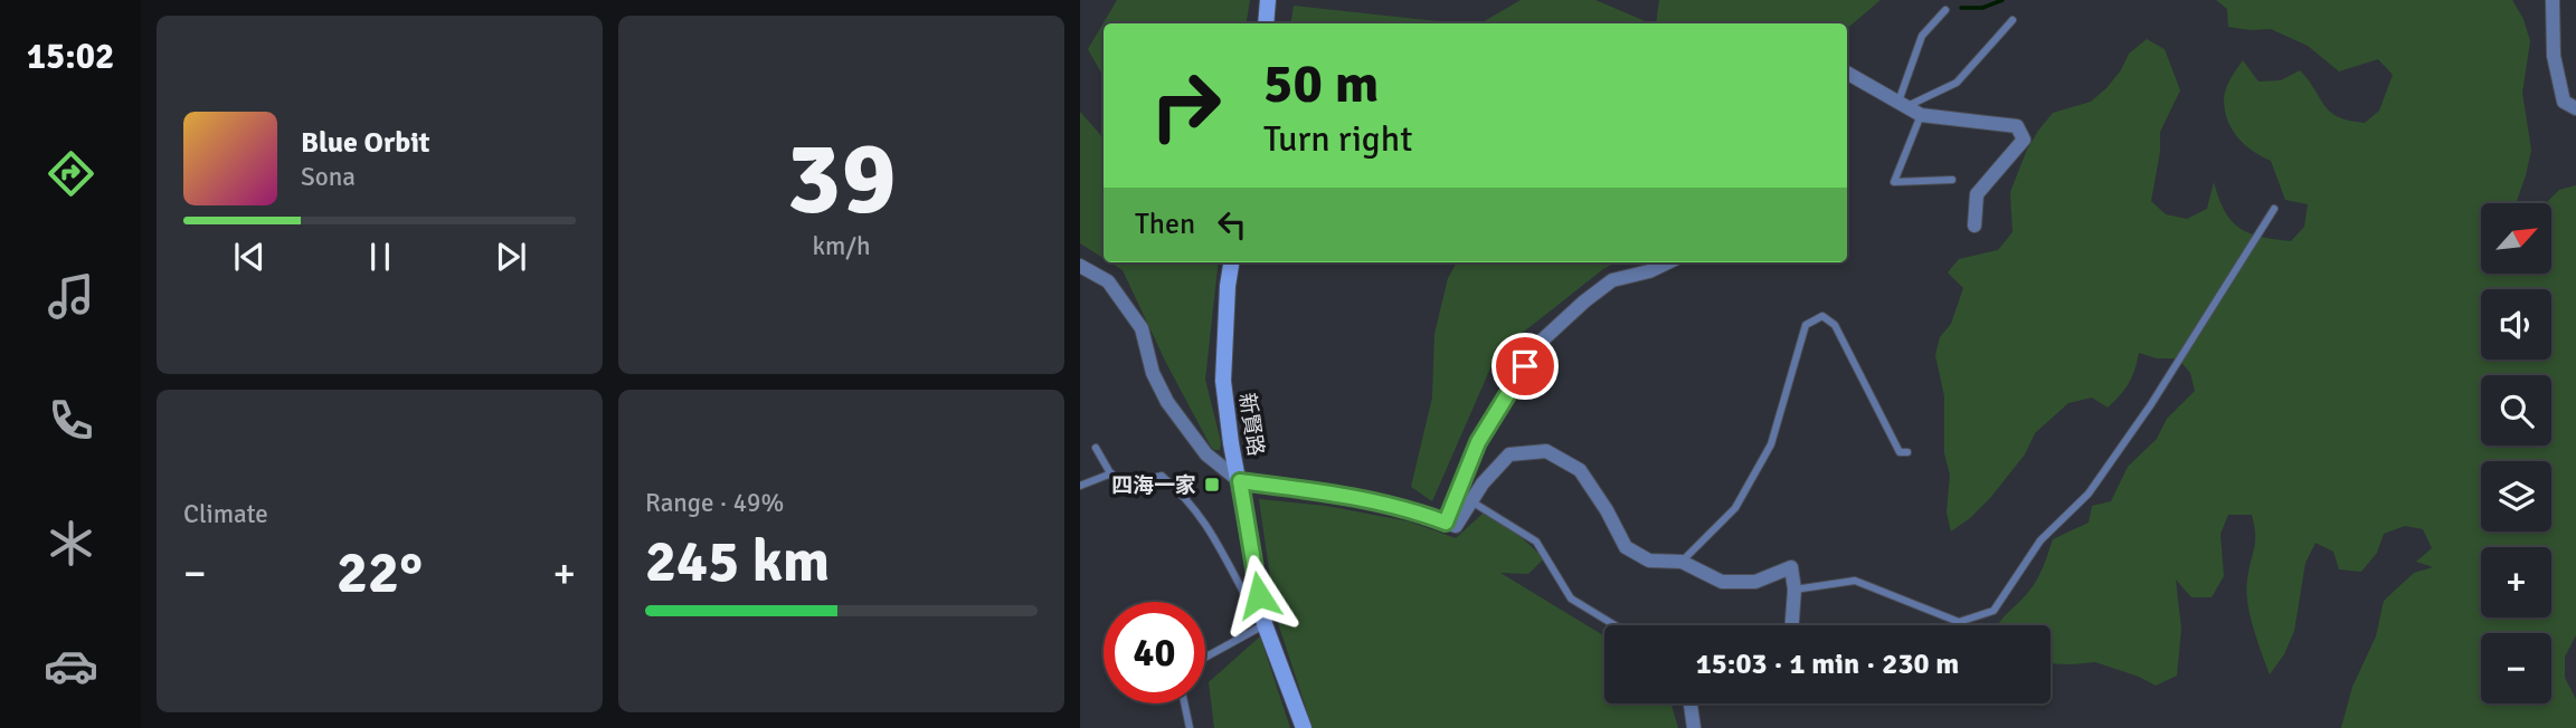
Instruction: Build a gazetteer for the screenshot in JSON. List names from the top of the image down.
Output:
{
  "streets": {
    "street": ["新賢路"]
  },
  "places": {
    "transit": ["四海一家"]
  },
  "north": "top right",
  "page": {
    "tabs": "15:02",
    "tile": [
      ["39", "km/h"],
      "Climate",
      ["Range · 49%", "245 km"]
    ],
    "turn": ["50 m", "Turn right"],
    "song": ["Blue Orbit", "Sona"],
    "then": "Then",
    "map_buttons": ["+", "−"],
    "heat": ["−", "22°", "+"],
    "limit": "40",
    "trip": "15:03 · 1 min · 230 m"
  }
}
